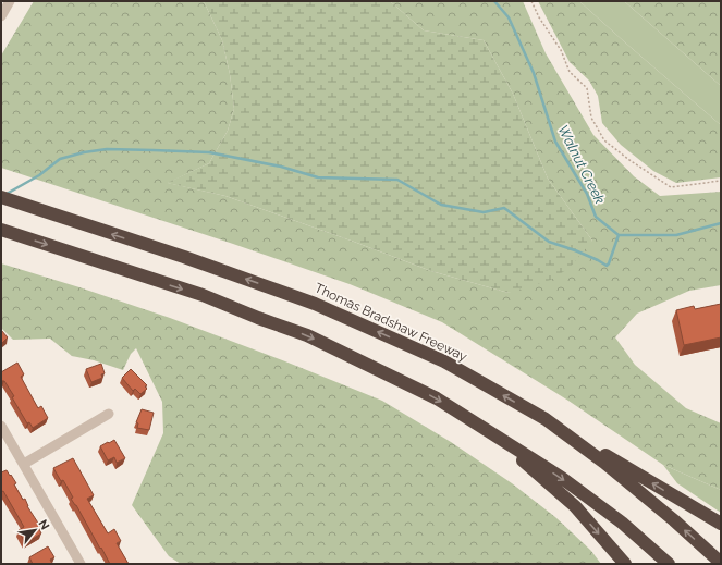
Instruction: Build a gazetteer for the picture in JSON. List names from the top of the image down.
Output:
{
  "streets": {
    "highway": ["Thomas Bradshaw Freeway"]
  },
  "water": ["Walnut Creek"],
  "north": "top right"
}
